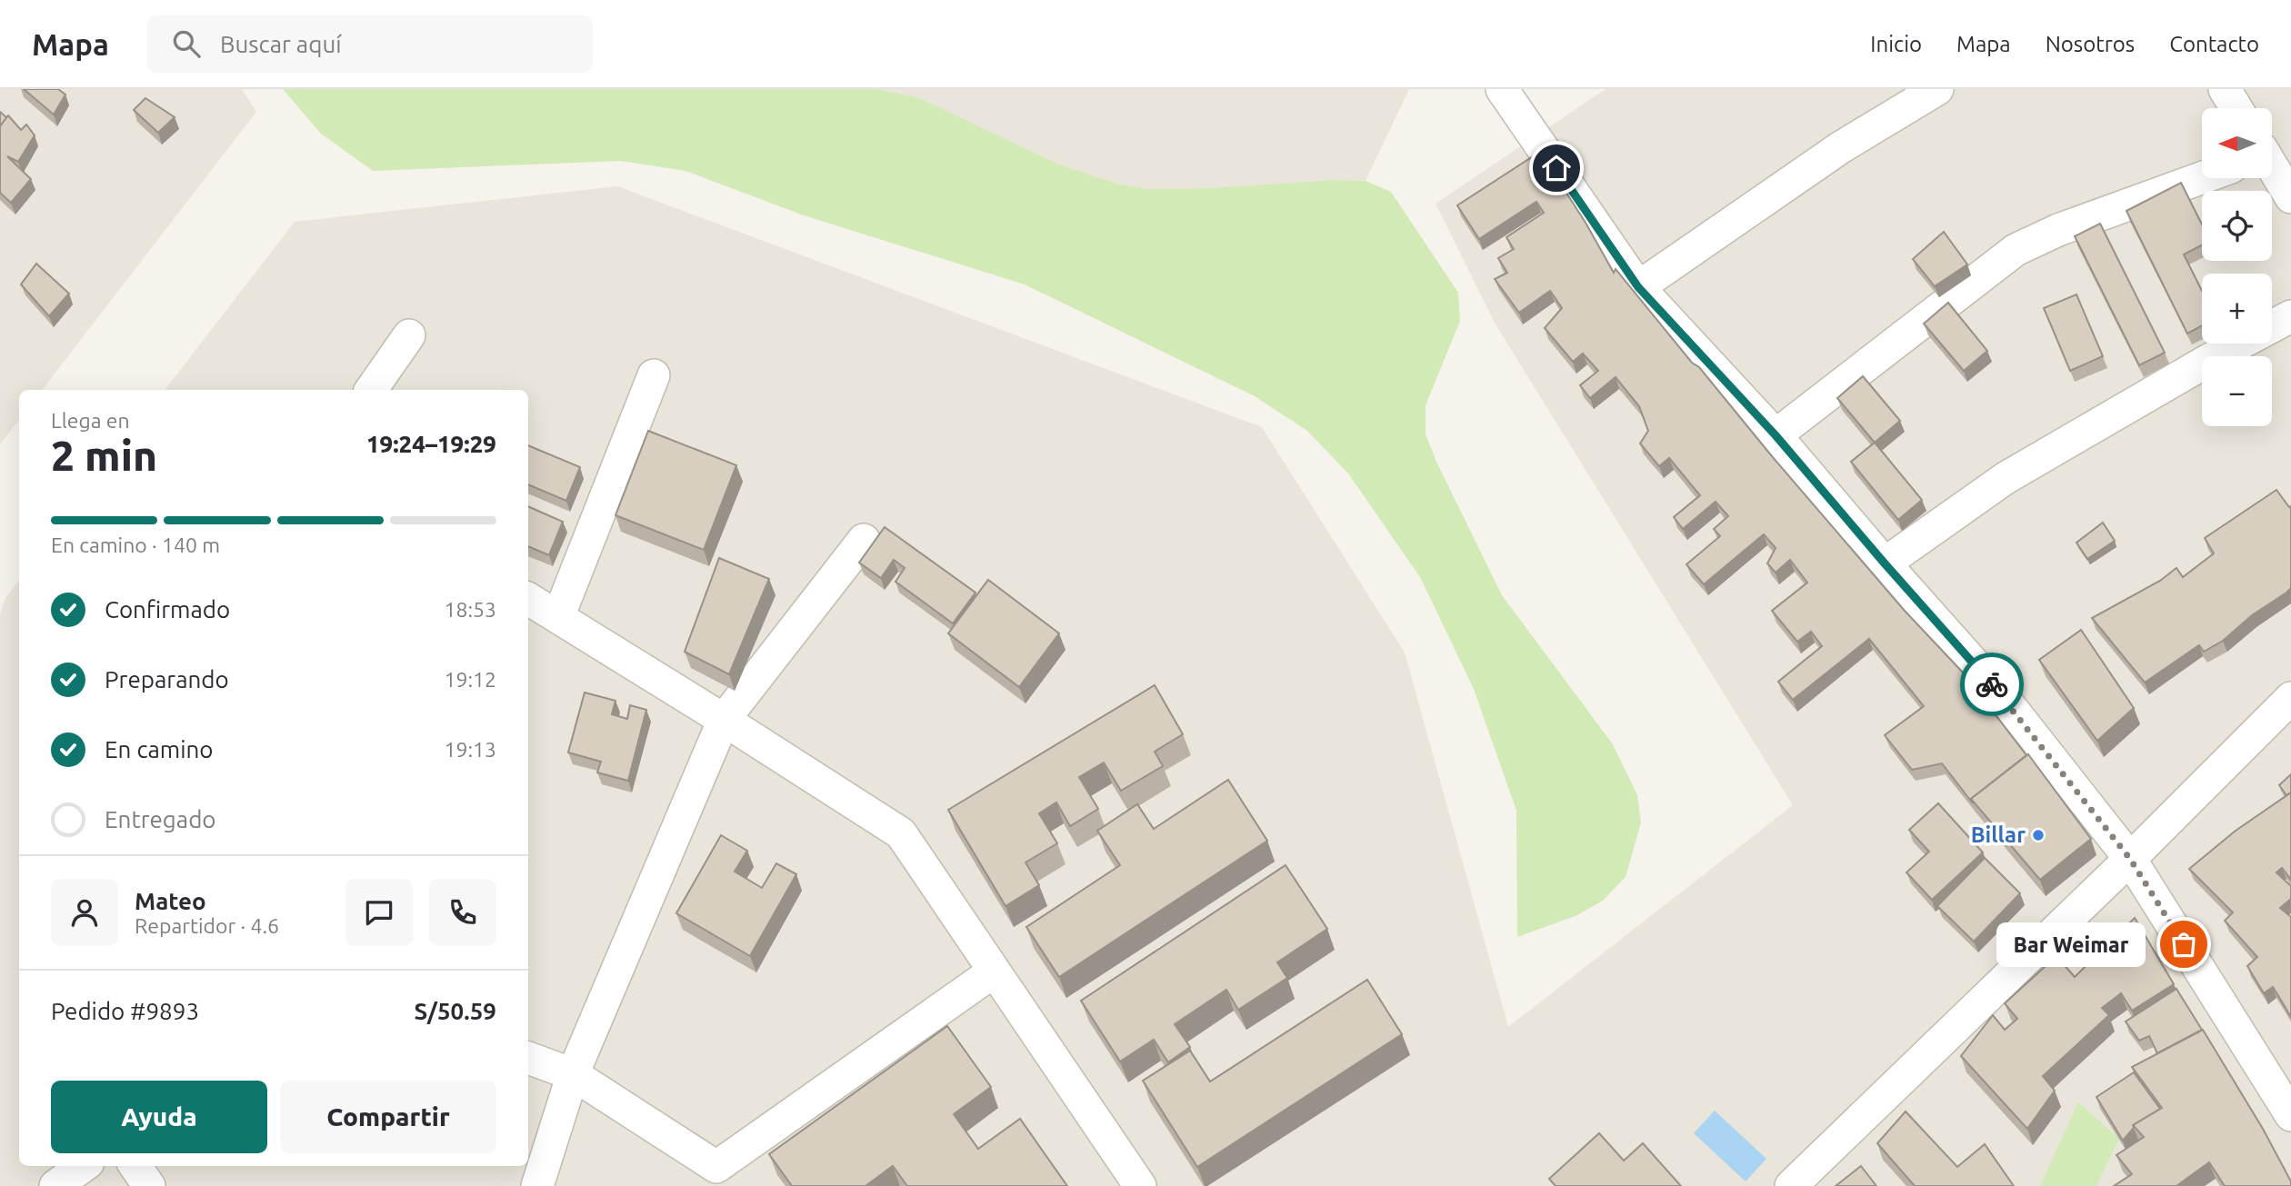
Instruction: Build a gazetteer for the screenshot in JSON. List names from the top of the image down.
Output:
{
  "places": ["Billar", "Bar Weimar"],
  "north": "left",
  "page": {
    "header": "Mapa",
    "search": "Buscar aquí",
    "nav": [
      "Inicio",
      "Mapa",
      "Nosotros",
      "Contacto"
    ],
    "map_buttons": ["+", "−"],
    "heading": ["2 min", "Llega en", "19:24–19:29"],
    "panel": [
      "Mateo",
      "Repartidor · 4.6",
      "Pedido #9893",
      "S/50.59"
    ],
    "bar": "En camino · 140 m",
    "list": [
      ["Confirmado", "18:53"],
      ["Preparando", "19:12"],
      ["En camino", "19:13"],
      "Entregado"
    ],
    "bubble": "Bar Weimar",
    "buttons": ["Ayuda", "Compartir"]
  }
}
